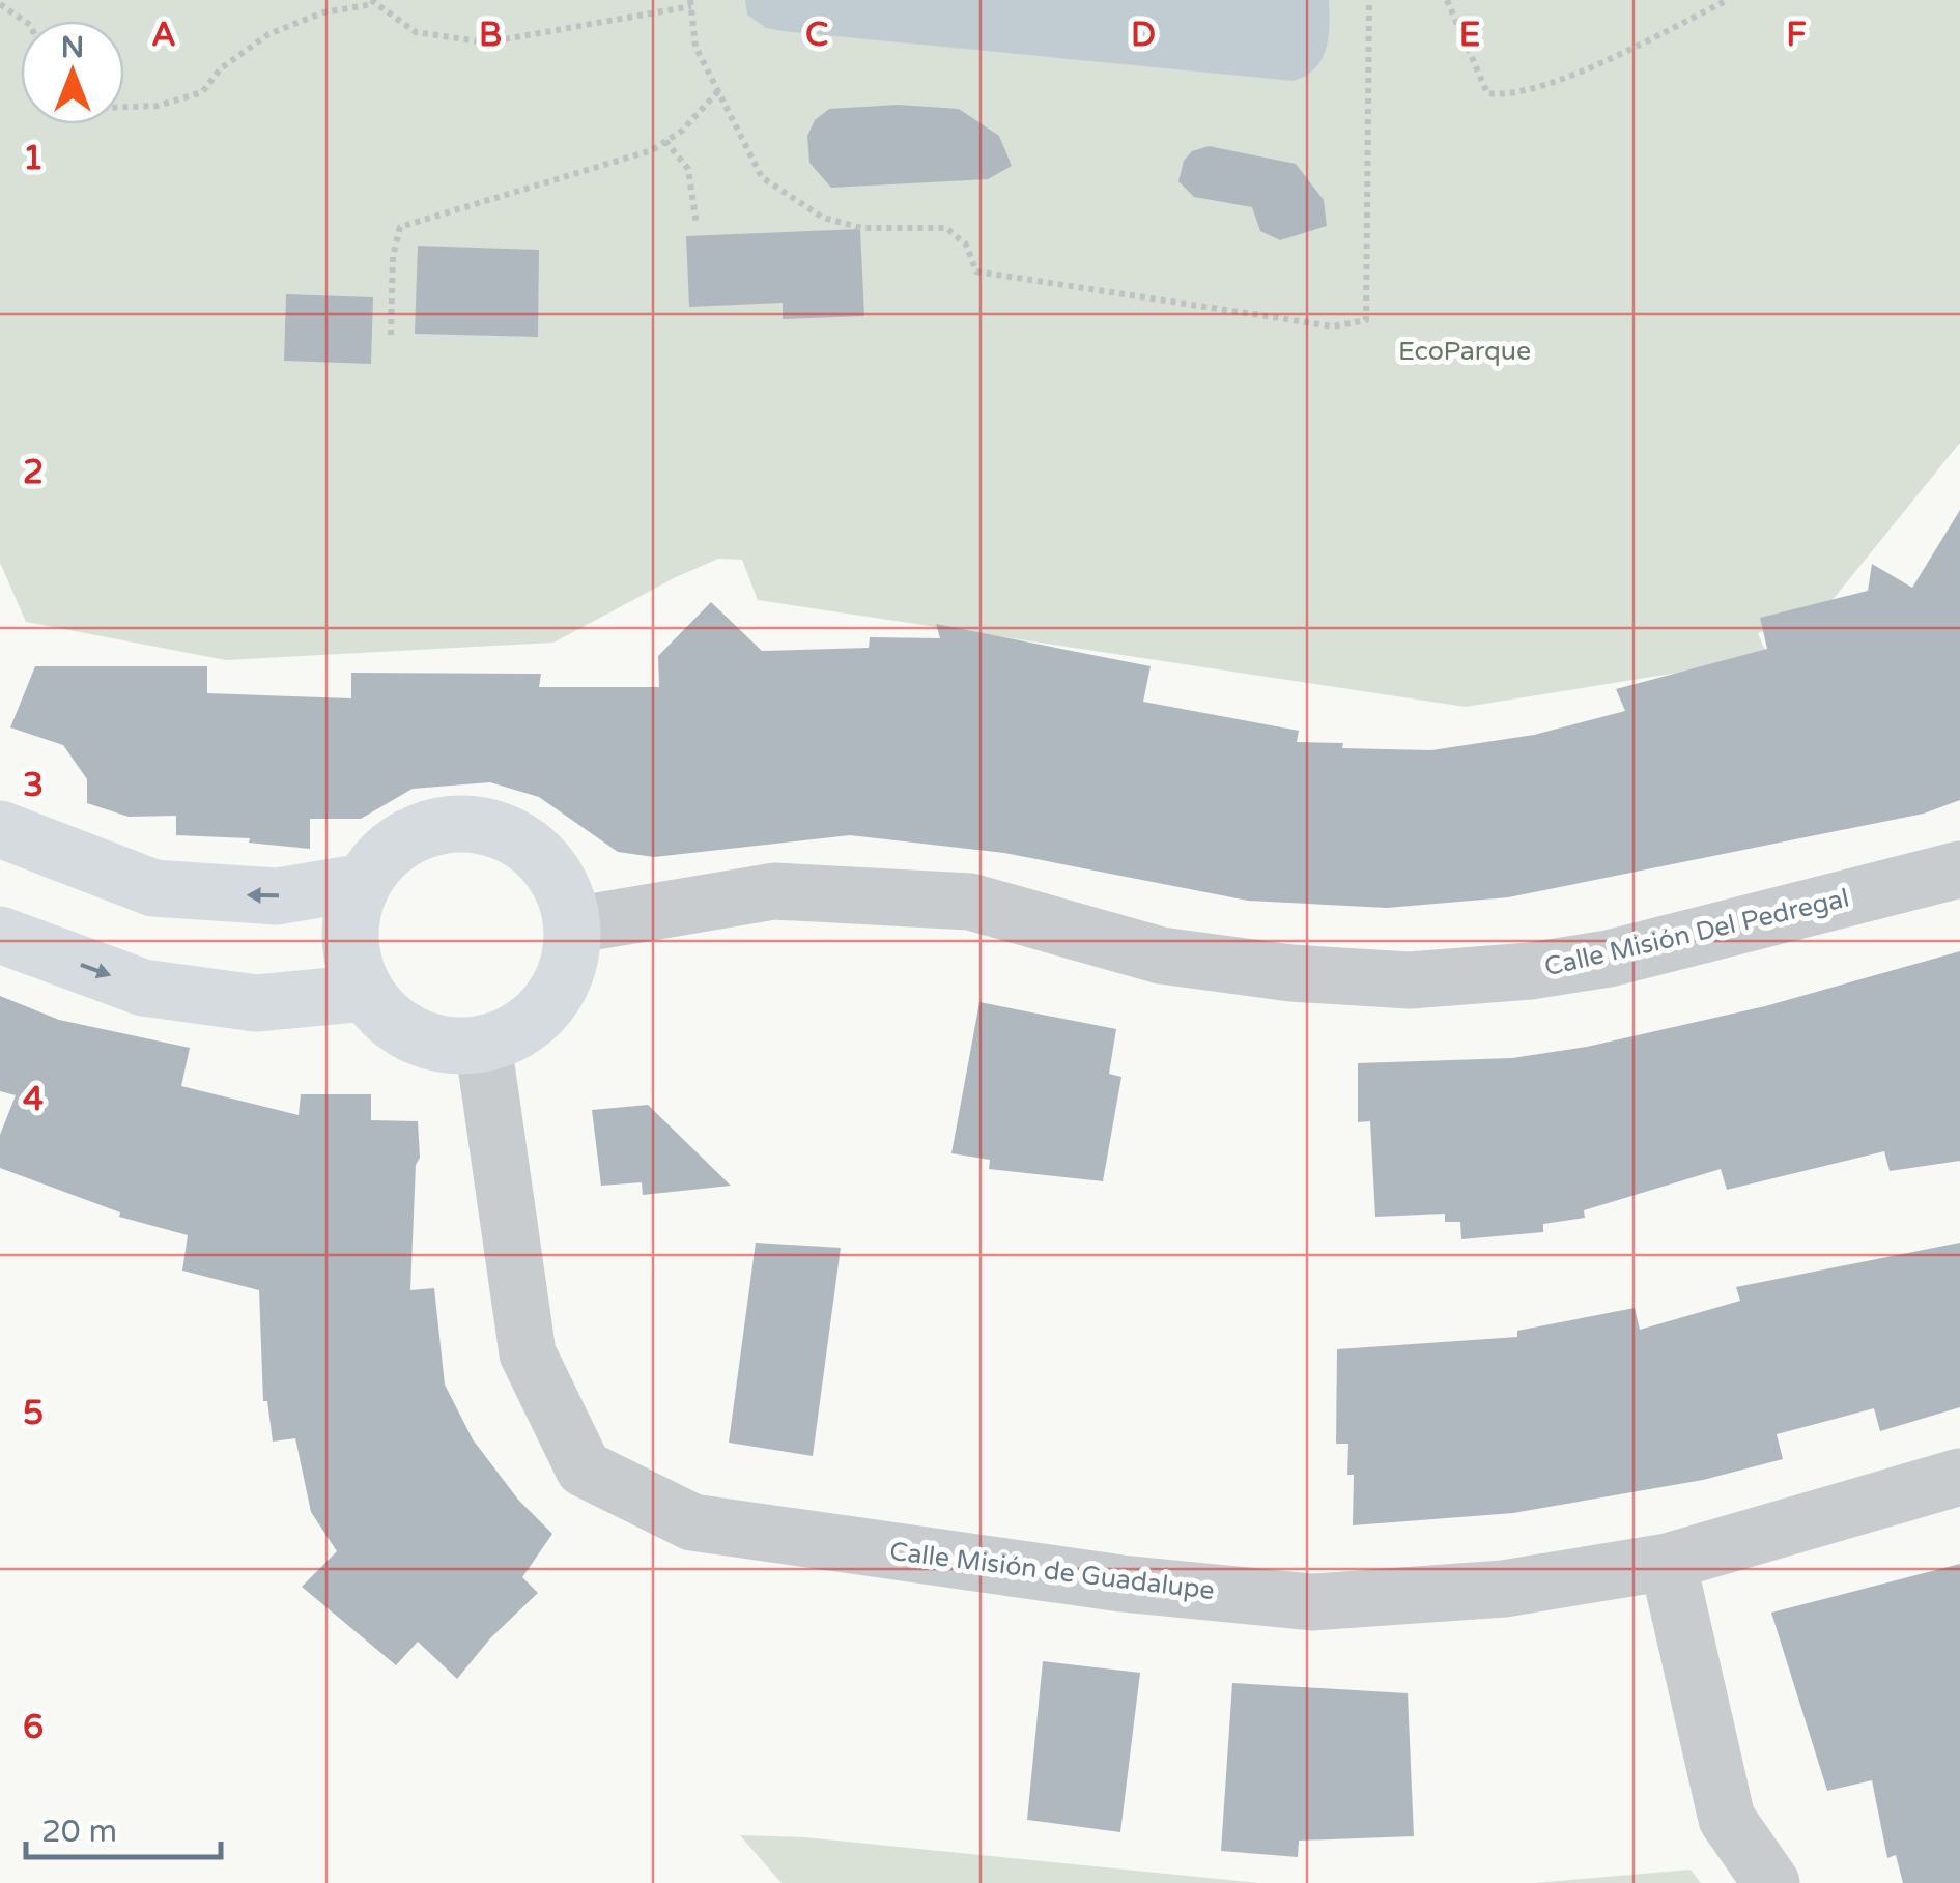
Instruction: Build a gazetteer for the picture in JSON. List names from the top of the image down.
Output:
{
  "streets": {
    "street": ["Calle Misión Del Pedregal", "Calle Misión de Guadalupe"]
  },
  "crossings": [
    ["Calle Misión Del Pedregal", "Calle Misión de Guadalupe"]
  ],
  "parks": ["EcoParque"],
  "scale_bar": "20 m",
  "north": "top",
  "grid": {
    "columns": [
      "A",
      "B",
      "C",
      "D",
      "E",
      "F"
    ],
    "rows": [
      "1",
      "2",
      "3",
      "4",
      "5",
      "6"
    ]
  }
}
